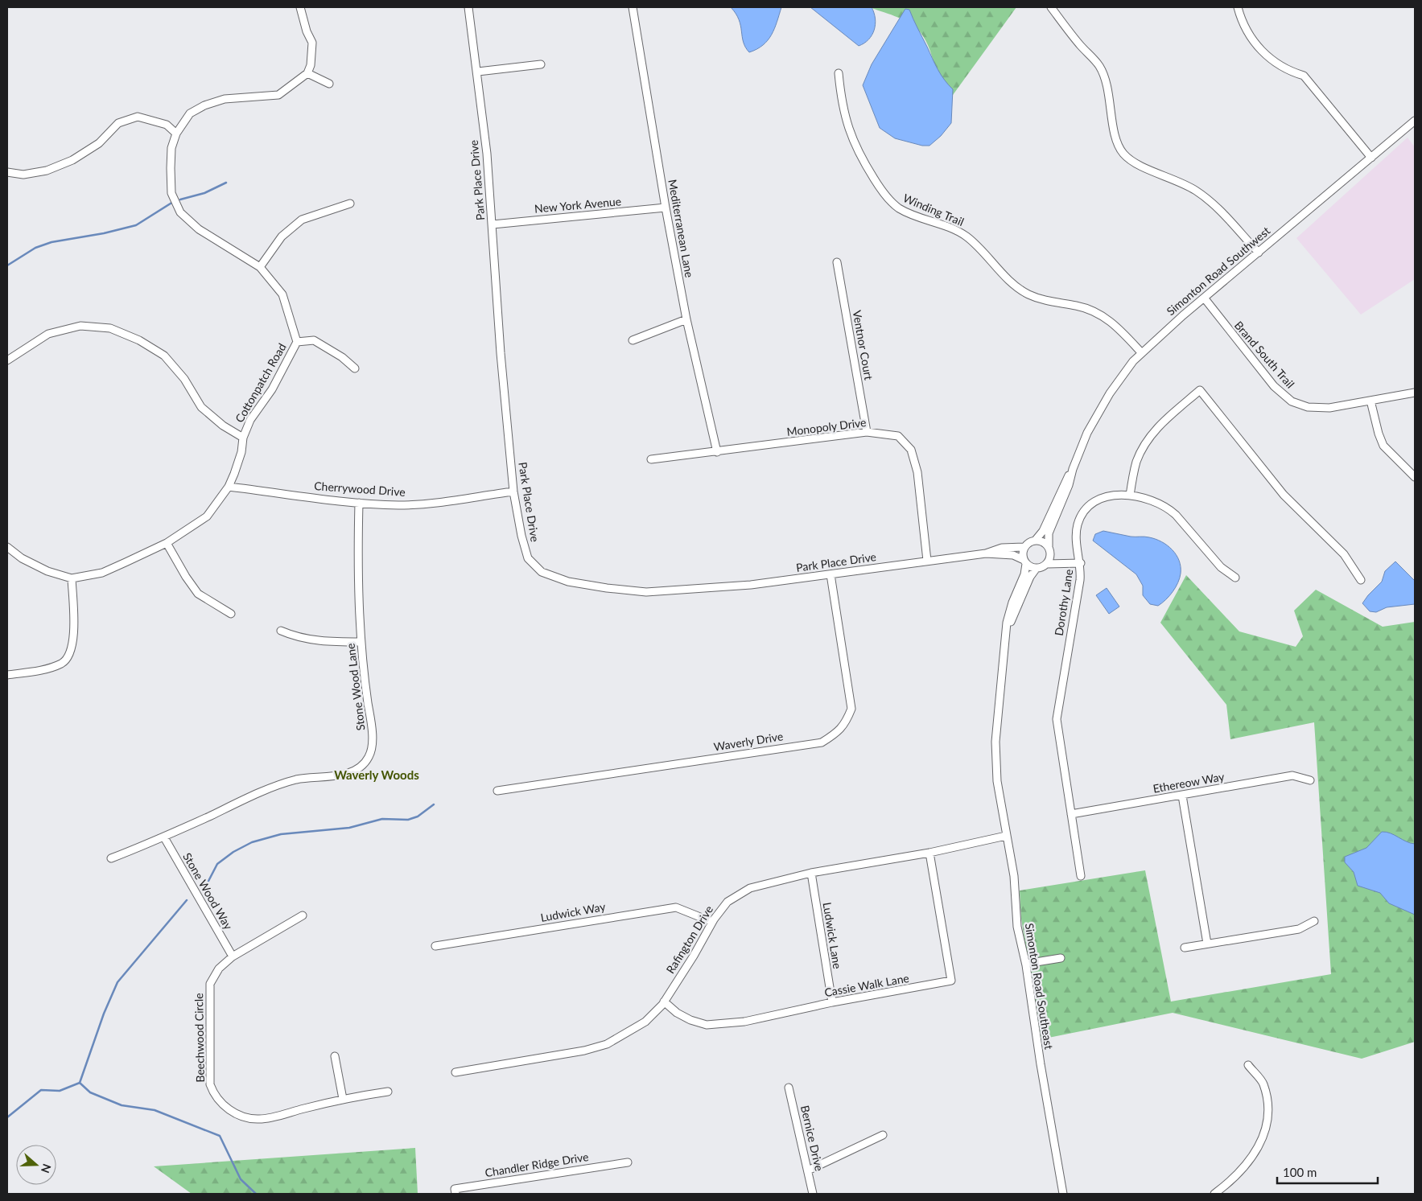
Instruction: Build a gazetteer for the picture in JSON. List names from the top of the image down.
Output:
{
  "streets": {
    "street": [
      "Park Place Drive",
      "New York Avenue",
      "Winding Trail",
      "Mediterranean Lane",
      "Simonton Road Southwest",
      "Ventnor Court",
      "Brand South Trail",
      "Cottonpatch Road",
      "Monopoly Drive",
      "Cherrywood Drive",
      "Dorothy Lane",
      "Stone Wood Lane",
      "Waverly Drive",
      "Ethereow Way",
      "Stone Wood Way",
      "Ludwick Way",
      "Ludwick Lane",
      "Rafington Drive",
      "Cassie Walk Lane",
      "Simonton Road Southeast",
      "Beechwood Circle",
      "Bernice Drive",
      "Chandler Ridge Drive"
    ]
  },
  "crossings": [
    ["Park Place Drive", "New York Avenue"],
    ["Park Place Drive", "Simonton Road Southwest"],
    ["Park Place Drive", "Monopoly Drive"],
    ["Park Place Drive", "Cherrywood Drive"],
    ["Park Place Drive", "Waverly Drive"],
    ["New York Avenue", "Mediterranean Lane"],
    ["Winding Trail", "Simonton Road Southwest"],
    ["Mediterranean Lane", "Monopoly Drive"],
    ["Simonton Road Southwest", "Brand South Trail"],
    ["Ventnor Court", "Monopoly Drive"],
    ["Cottonpatch Road", "Cherrywood Drive"],
    ["Cherrywood Drive", "Stone Wood Lane"],
    ["Dorothy Lane", "Ethereow Way"],
    ["Stone Wood Lane", "Stone Wood Way"],
    ["Stone Wood Way", "Beechwood Circle"],
    ["Ludwick Way", "Rafington Drive"],
    ["Ludwick Lane", "Rafington Drive"],
    ["Ludwick Lane", "Cassie Walk Lane"],
    ["Rafington Drive", "Cassie Walk Lane"],
    ["Rafington Drive", "Simonton Road Southeast"]
  ],
  "districts": ["Waverly Woods"],
  "scale_bar": "100 m",
  "north": "right"
}
